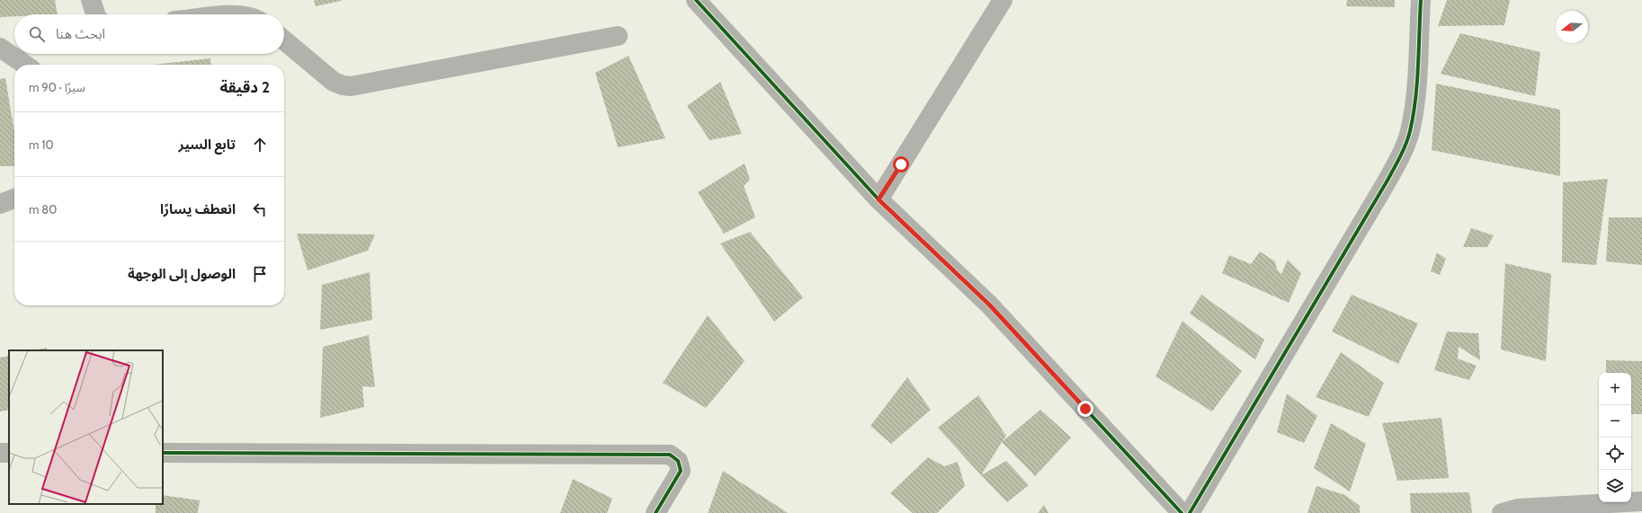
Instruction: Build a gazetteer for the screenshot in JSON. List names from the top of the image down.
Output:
{
  "north": "left",
  "page": {
    "search": "ابحث هنا",
    "heading": ["2 دقيقة", "سيرًا · 90 m"],
    "list": [
      ["تابع السير", "10 m"],
      ["انعطف يسارًا", "80 m"],
      "الوصول إلى الوجهة"
    ],
    "map_buttons": ["+", "−"]
  }
}
